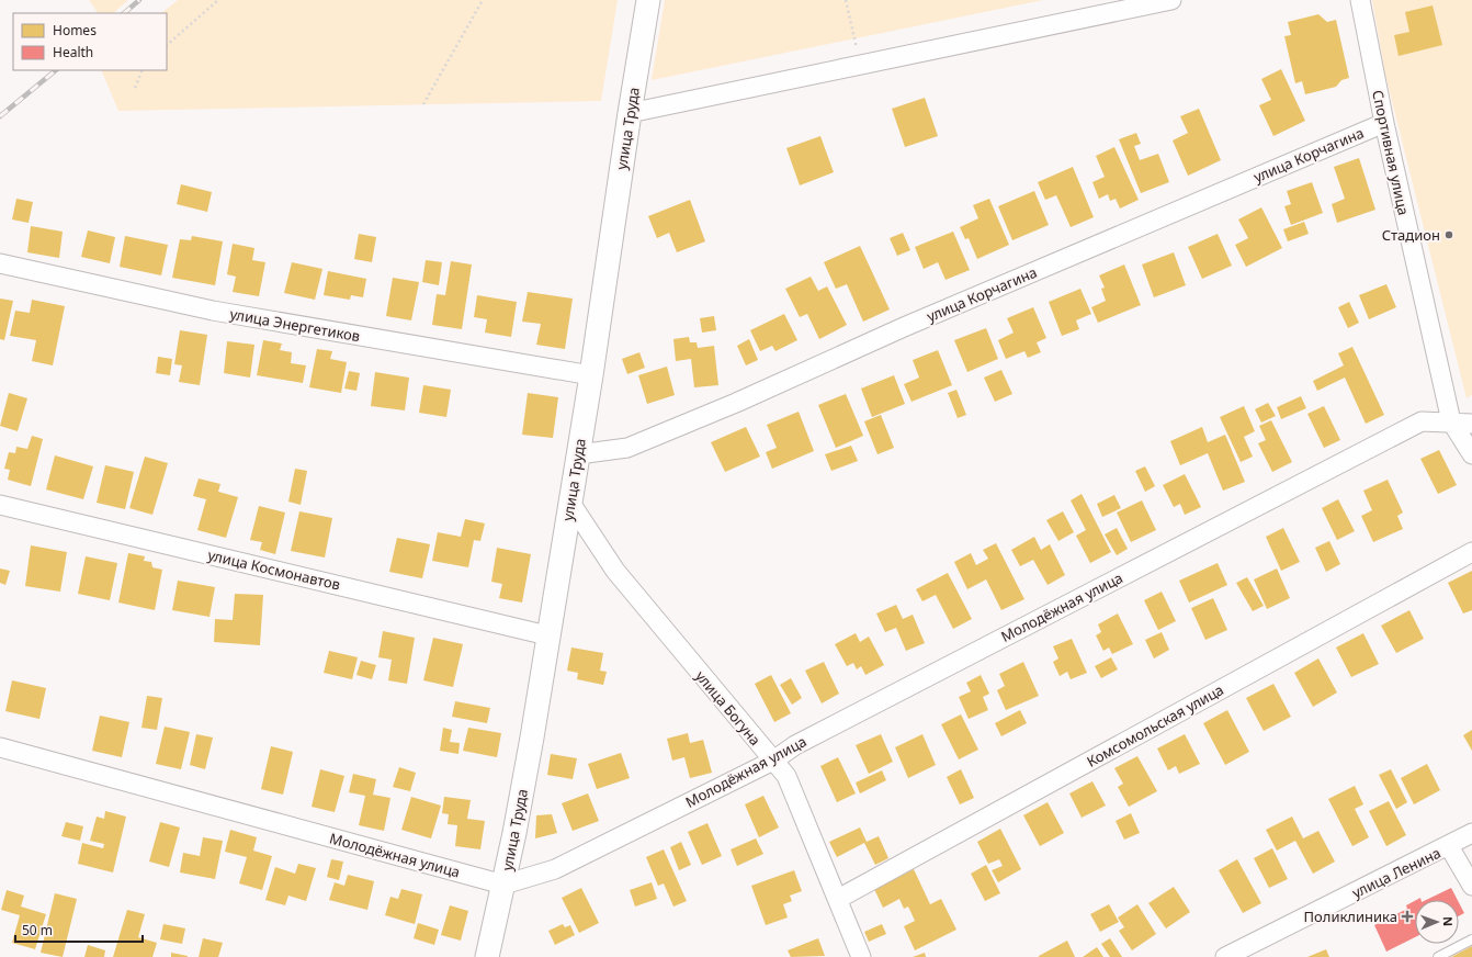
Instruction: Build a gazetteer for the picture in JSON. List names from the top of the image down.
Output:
{
  "streets": {
    "street": [
      "улица Труда",
      "Спортивная улица",
      "улица Корчагина",
      "улица Энергетиков",
      "улица Космонавтов",
      "Молодёжная улица",
      "улица Богуна",
      "Комсомольская улица",
      "улица Ленина"
    ]
  },
  "crossings": [
    ["улица Труда", "улица Корчагина"],
    ["улица Труда", "улица Энергетиков"],
    ["улица Труда", "улица Космонавтов"],
    ["улица Труда", "Молодёжная улица"],
    ["улица Труда", "улица Богуна"],
    ["Спортивная улица", "улица Корчагина"],
    ["Спортивная улица", "Молодёжная улица"],
    ["Молодёжная улица", "улица Богуна"],
    ["улица Богуна", "Комсомольская улица"]
  ],
  "places": {
    "other": ["Стадион"],
    "health": ["Поликлиника"]
  },
  "legend": ["Homes", "Health"],
  "scale_bar": "50 m",
  "north": "right"
}
